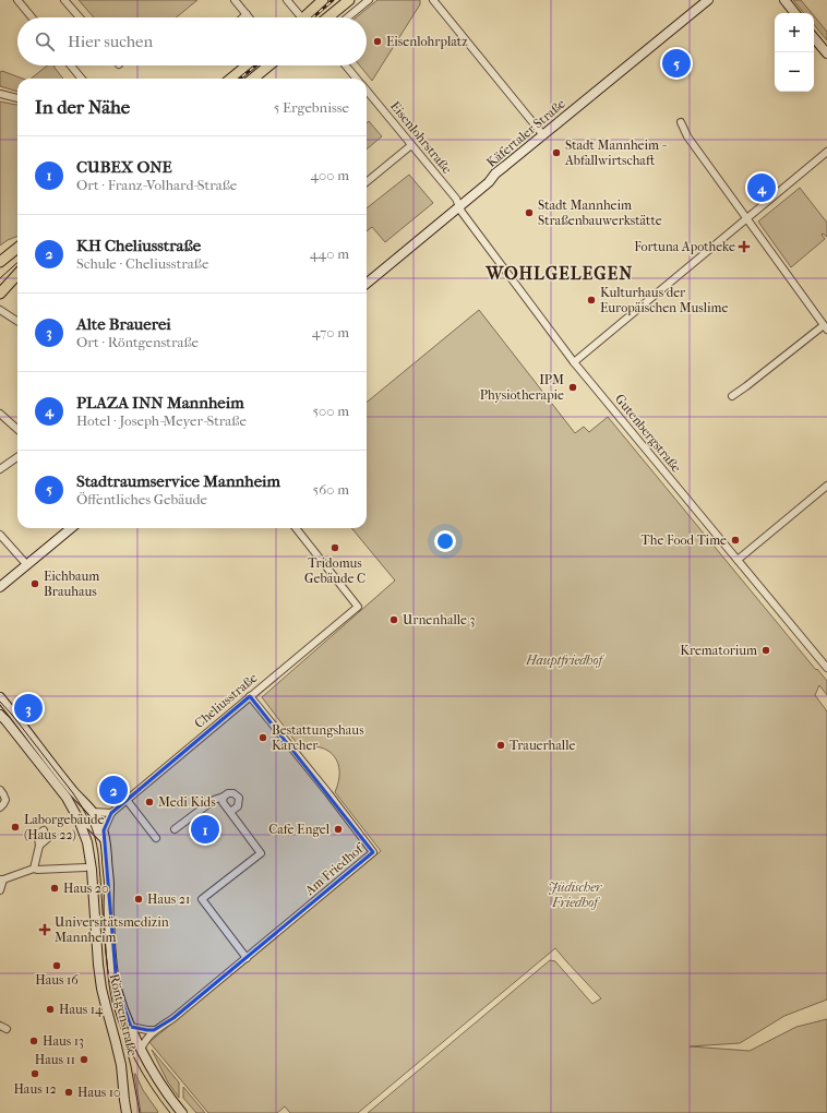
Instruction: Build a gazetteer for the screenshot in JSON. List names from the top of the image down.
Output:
{
  "streets": {
    "main road": ["Käfertaler Straße", "Röntgenstraße"],
    "street": [
      "Eisenlohrstraße",
      "Gutenbergstraße",
      "Cheliusstraße",
      "Am Friedhof"
    ]
  },
  "crossings": [
    ["Käfertaler Straße", "Eisenlohrstraße"],
    ["Käfertaler Straße", "Gutenbergstraße"],
    ["Eisenlohrstraße", "Gutenbergstraße"],
    ["Cheliusstraße", "Am Friedhof"],
    ["Cheliusstraße", "Röntgenstraße"],
    ["Am Friedhof", "Röntgenstraße"]
  ],
  "districts": ["WOHLGELEGEN"],
  "parks": ["Hauptfriedhof", "Jüdischer Friedhof"],
  "places": {
    "other": [
      "Eisenlohrplatz",
      "Stadt Mannheim - Abfallwirtschaft",
      "Stadt Mannheim Straßenbauwerkstätte",
      "Kulturhaus der Europäischen Muslime",
      "IPM Physiotherapie",
      "The Food Time",
      "Tridomus Gebäude C",
      "Eichbaum Brauhaus",
      "Urnenhalle 3",
      "Krematorium",
      "Bestattungshaus Karcher",
      "Trauerhalle",
      "Medi Kids",
      "Laborgebäude (Haus 22)",
      "Cafe Engel",
      "Haus 20",
      "Haus 21",
      "Haus 16",
      "Haus 14",
      "Haus 13",
      "Haus 11",
      "Haus 12",
      "Haus 10"
    ],
    "health": ["Fortuna Apotheke", "Universitätsmedizin Mannheim"]
  },
  "page": {
    "map_buttons": ["+", "−"],
    "search": "Hier suchen",
    "pins": [
      "5",
      "4",
      "3",
      "2",
      "1"
    ],
    "heading": ["In der Nähe", "5 Ergebnisse"],
    "list": [
      {
        "mark": "1",
        "name": "CUBEX ONE",
        "note": "Ort · Franz-Volhard-Straße",
        "value": "400 m"
      },
      {
        "mark": "2",
        "name": "KH Cheliusstraße",
        "note": "Schule · Cheliusstraße",
        "value": "440 m"
      },
      {
        "mark": "3",
        "name": "Alte Brauerei",
        "note": "Ort · Röntgenstraße",
        "value": "470 m"
      },
      {
        "mark": "4",
        "name": "PLAZA INN Mannheim",
        "note": "Hotel · Joseph-Meyer-Straße",
        "value": "500 m"
      },
      {
        "mark": "5",
        "name": "Stadtraumservice Mannheim",
        "note": "Öffentliches Gebäude",
        "value": "560 m"
      }
    ]
  }
}
